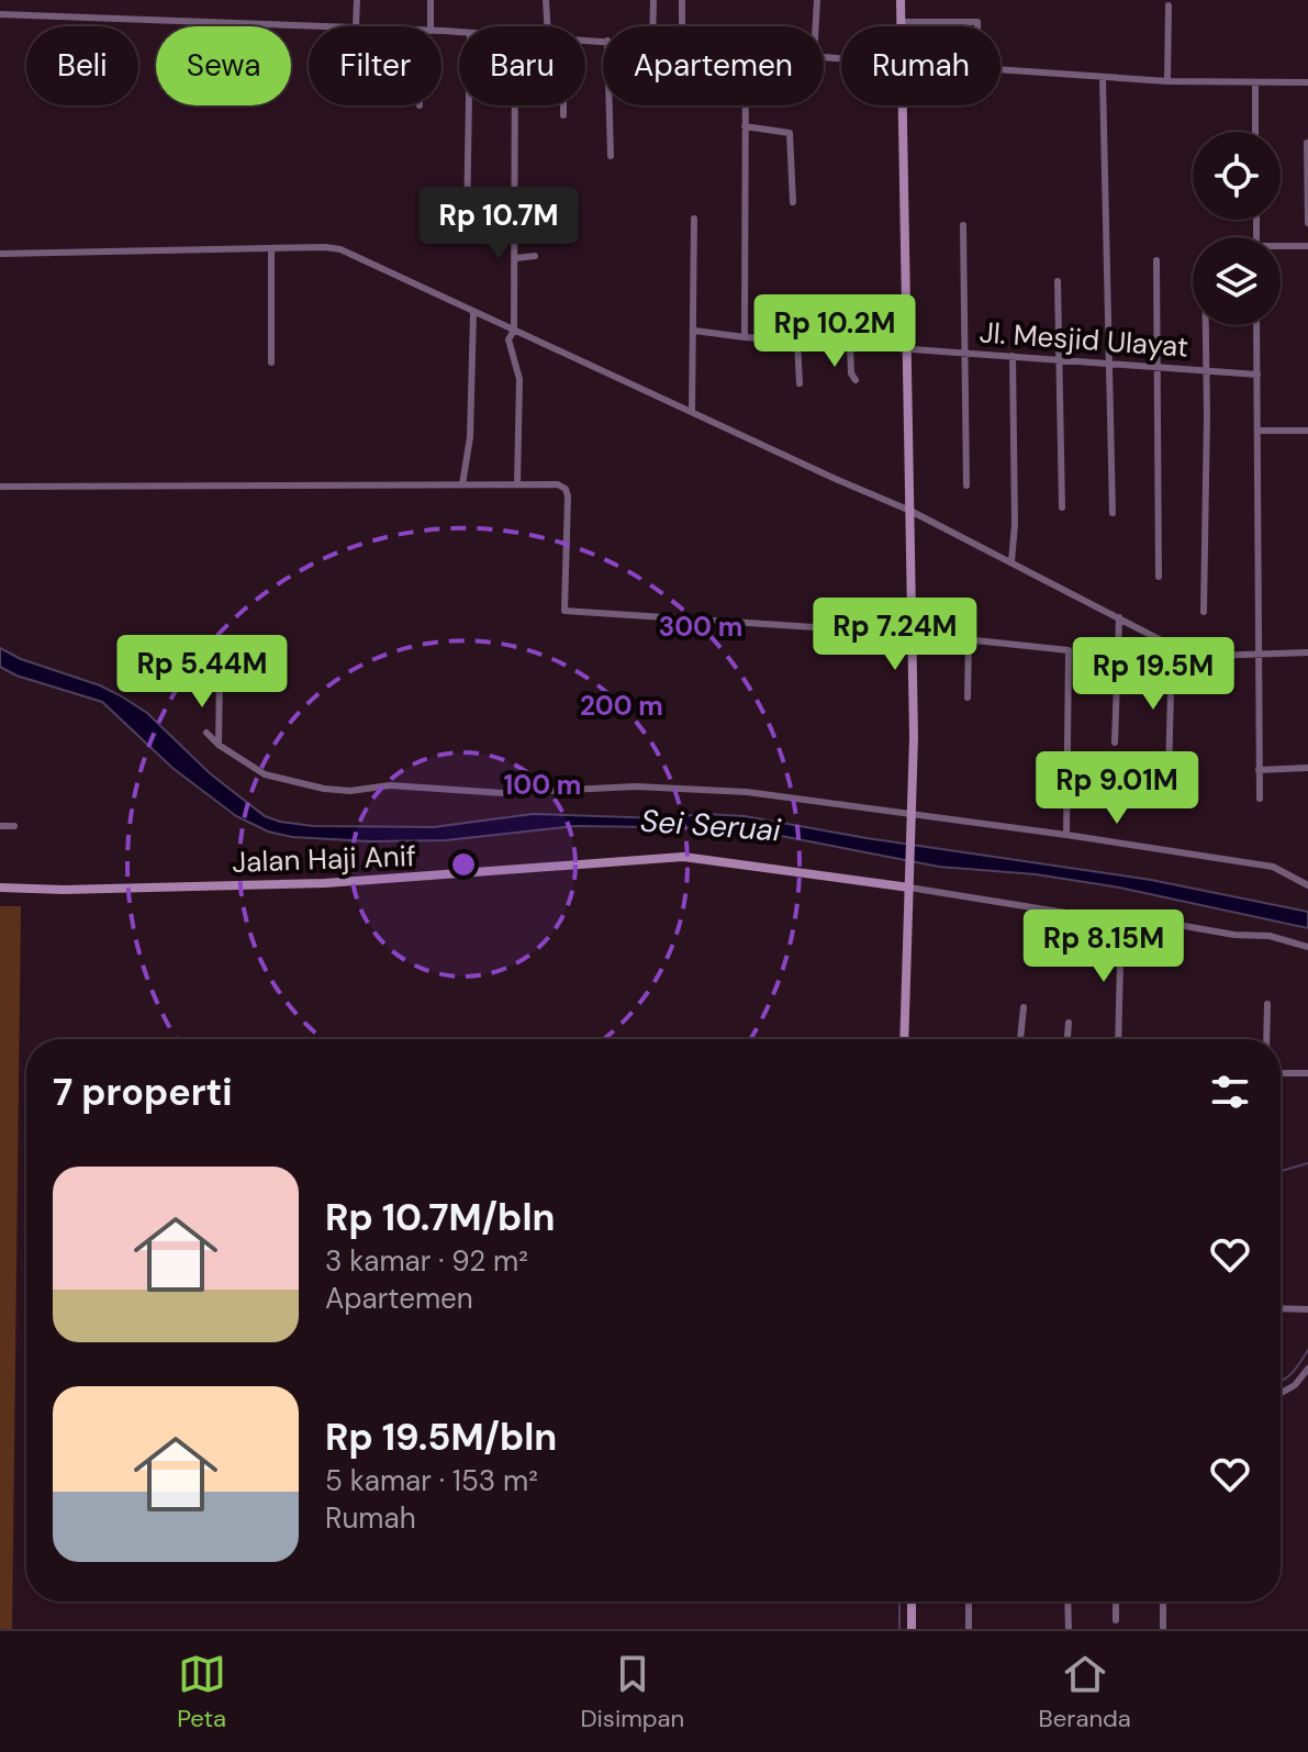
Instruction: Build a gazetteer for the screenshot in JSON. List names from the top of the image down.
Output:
{
  "streets": {
    "main road": ["Jalan Haji Anif"],
    "street": ["Jl. Mesjid Ulayat"]
  },
  "water": ["Sei Seruai"],
  "page": {
    "chip": [
      "Beli",
      "Sewa",
      "Filter",
      "Baru",
      "Apartemen",
      "Rumah"
    ],
    "price": [
      "Rp 10.7M",
      "Rp 10.2M",
      "Rp 7.24M",
      "Rp 5.44M",
      "Rp 19.5M",
      "Rp 9.01M",
      "Rp 8.15M"
    ],
    "heading": "7 properti",
    "list": [
      {
        "name": "Rp 10.7M/bln",
        "note": "3 kamar · 92 m² · Apartemen"
      },
      {
        "name": "Rp 19.5M/bln",
        "note": "5 kamar · 153 m² · Rumah"
      }
    ],
    "tabs": ["Peta", "Disimpan", "Beranda"]
  },
  "rings": ["300 m", "200 m", "100 m"]
}
